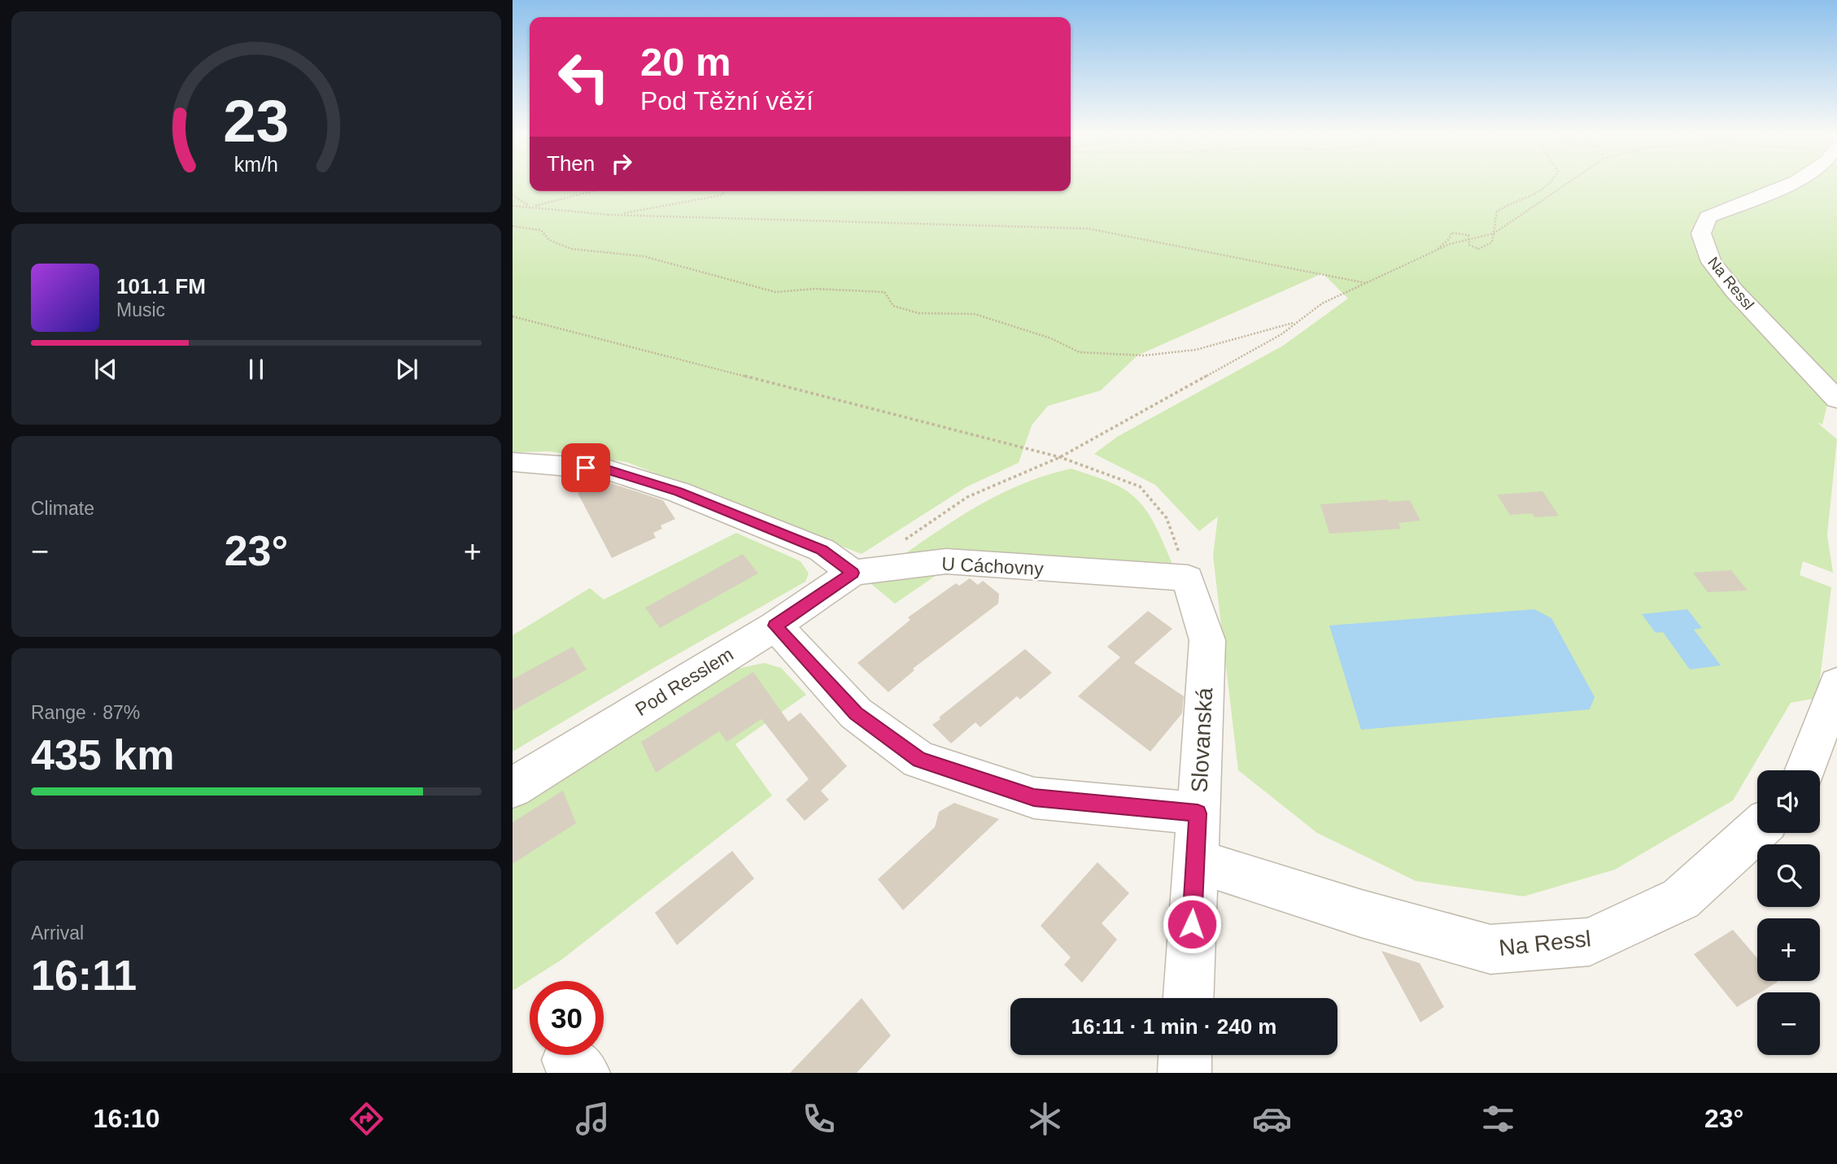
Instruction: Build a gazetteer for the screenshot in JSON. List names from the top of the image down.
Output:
{
  "streets": {
    "street": [
      "Na Ressl",
      "U Cáchovny",
      "Pod Resslem",
      "Slovanská"
    ]
  },
  "crossings": [
    ["Na Ressl", "Slovanská"],
    ["U Cáchovny", "Pod Resslem"],
    ["U Cáchovny", "Slovanská"]
  ],
  "page": {
    "turn": ["20 m", "Pod Těžní věží"],
    "then": "Then",
    "song": ["101.1 FM", "Music"],
    "tile": [
      "Climate",
      ["Range · 87%", "435 km"],
      ["Arrival", "16:11"]
    ],
    "heat": ["−", "23°", "+"],
    "map_buttons": ["+", "−"],
    "limit": "30",
    "trip": "16:11 · 1 min · 240 m",
    "tabs": ["16:10", "23°"],
    "gauge": ["23", "km/h"]
  }
}
